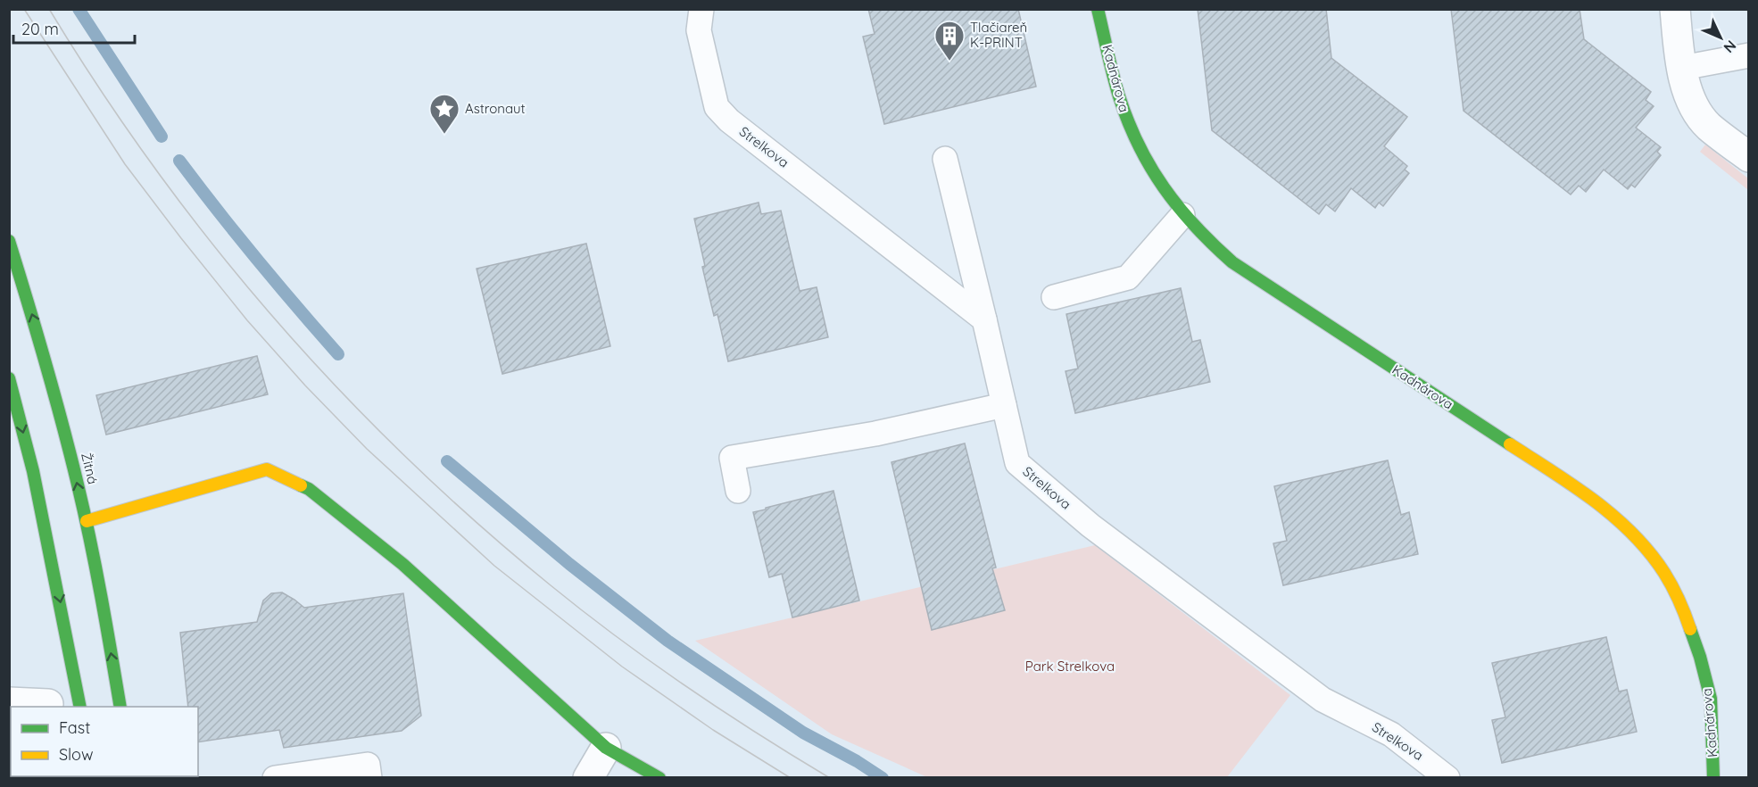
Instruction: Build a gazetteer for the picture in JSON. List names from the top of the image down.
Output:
{
  "streets": {
    "street": ["Kadnárova", "Žitná"],
    "lane": ["Strelkova"]
  },
  "parks": ["Park Strelkova"],
  "places": {
    "building": ["Tlačiareň K-PRINT"],
    "place": ["Astronaut"]
  },
  "legend": ["Fast", "Slow"],
  "scale_bar": "20 m",
  "north": "bottom right"
}
